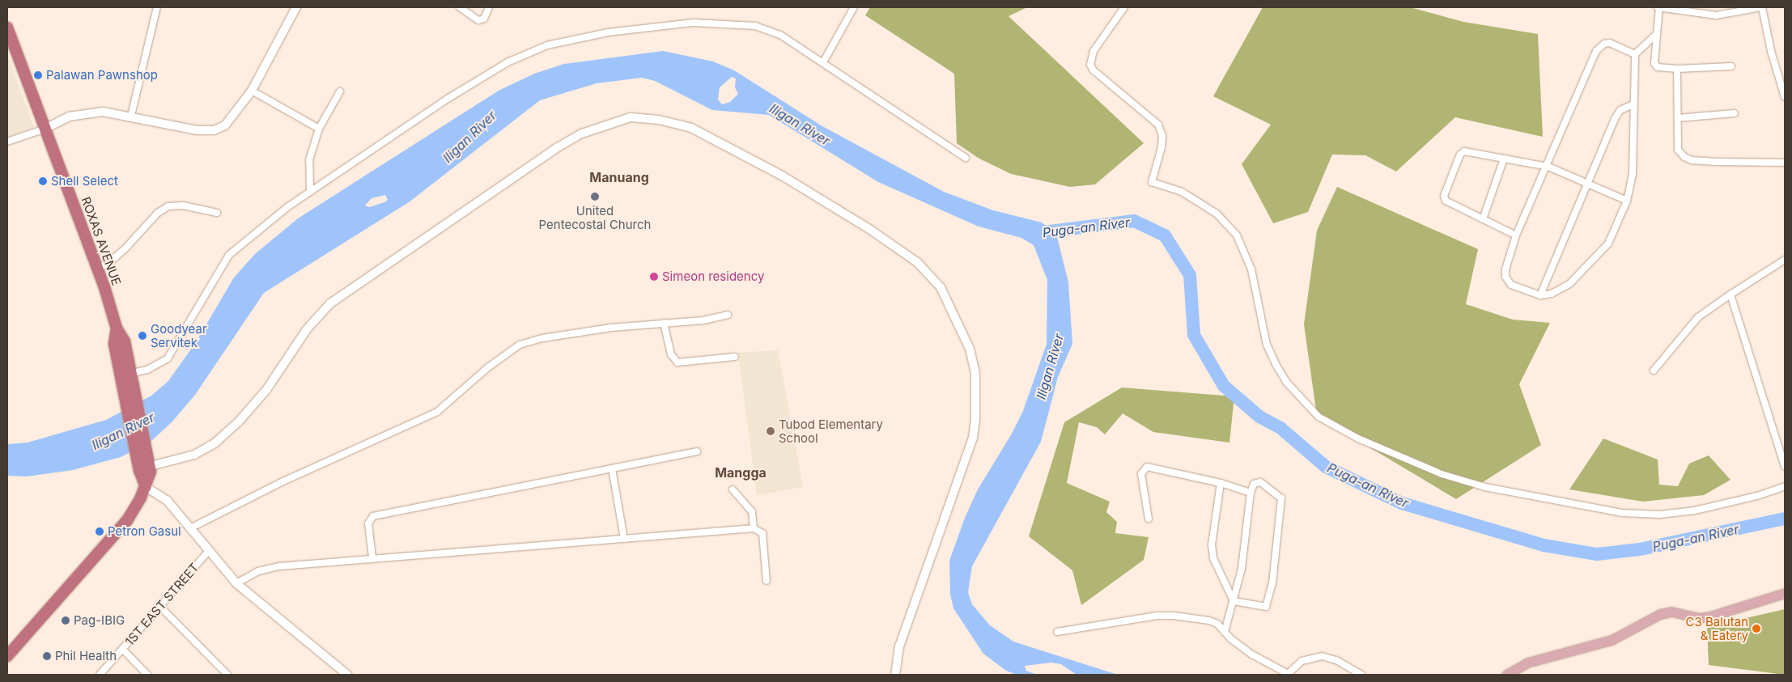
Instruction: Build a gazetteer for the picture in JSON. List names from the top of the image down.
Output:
{
  "streets": {
    "highway": ["ROXAS AVENUE"],
    "street": ["1ST EAST STREET"]
  },
  "districts": ["Manuang", "Mangga"],
  "water": ["Iligan River", "Puga-an River"],
  "places": [
    "Palawan Pawnshop",
    "Shell Select",
    "United Pentecostal Church",
    "Simeon residency",
    "Goodyear Servitek",
    "Tubod Elementary School",
    "Petron Gasul",
    "Pag-IBIG",
    "C3 Balutan & Eatery",
    "Phil Health"
  ]
}
